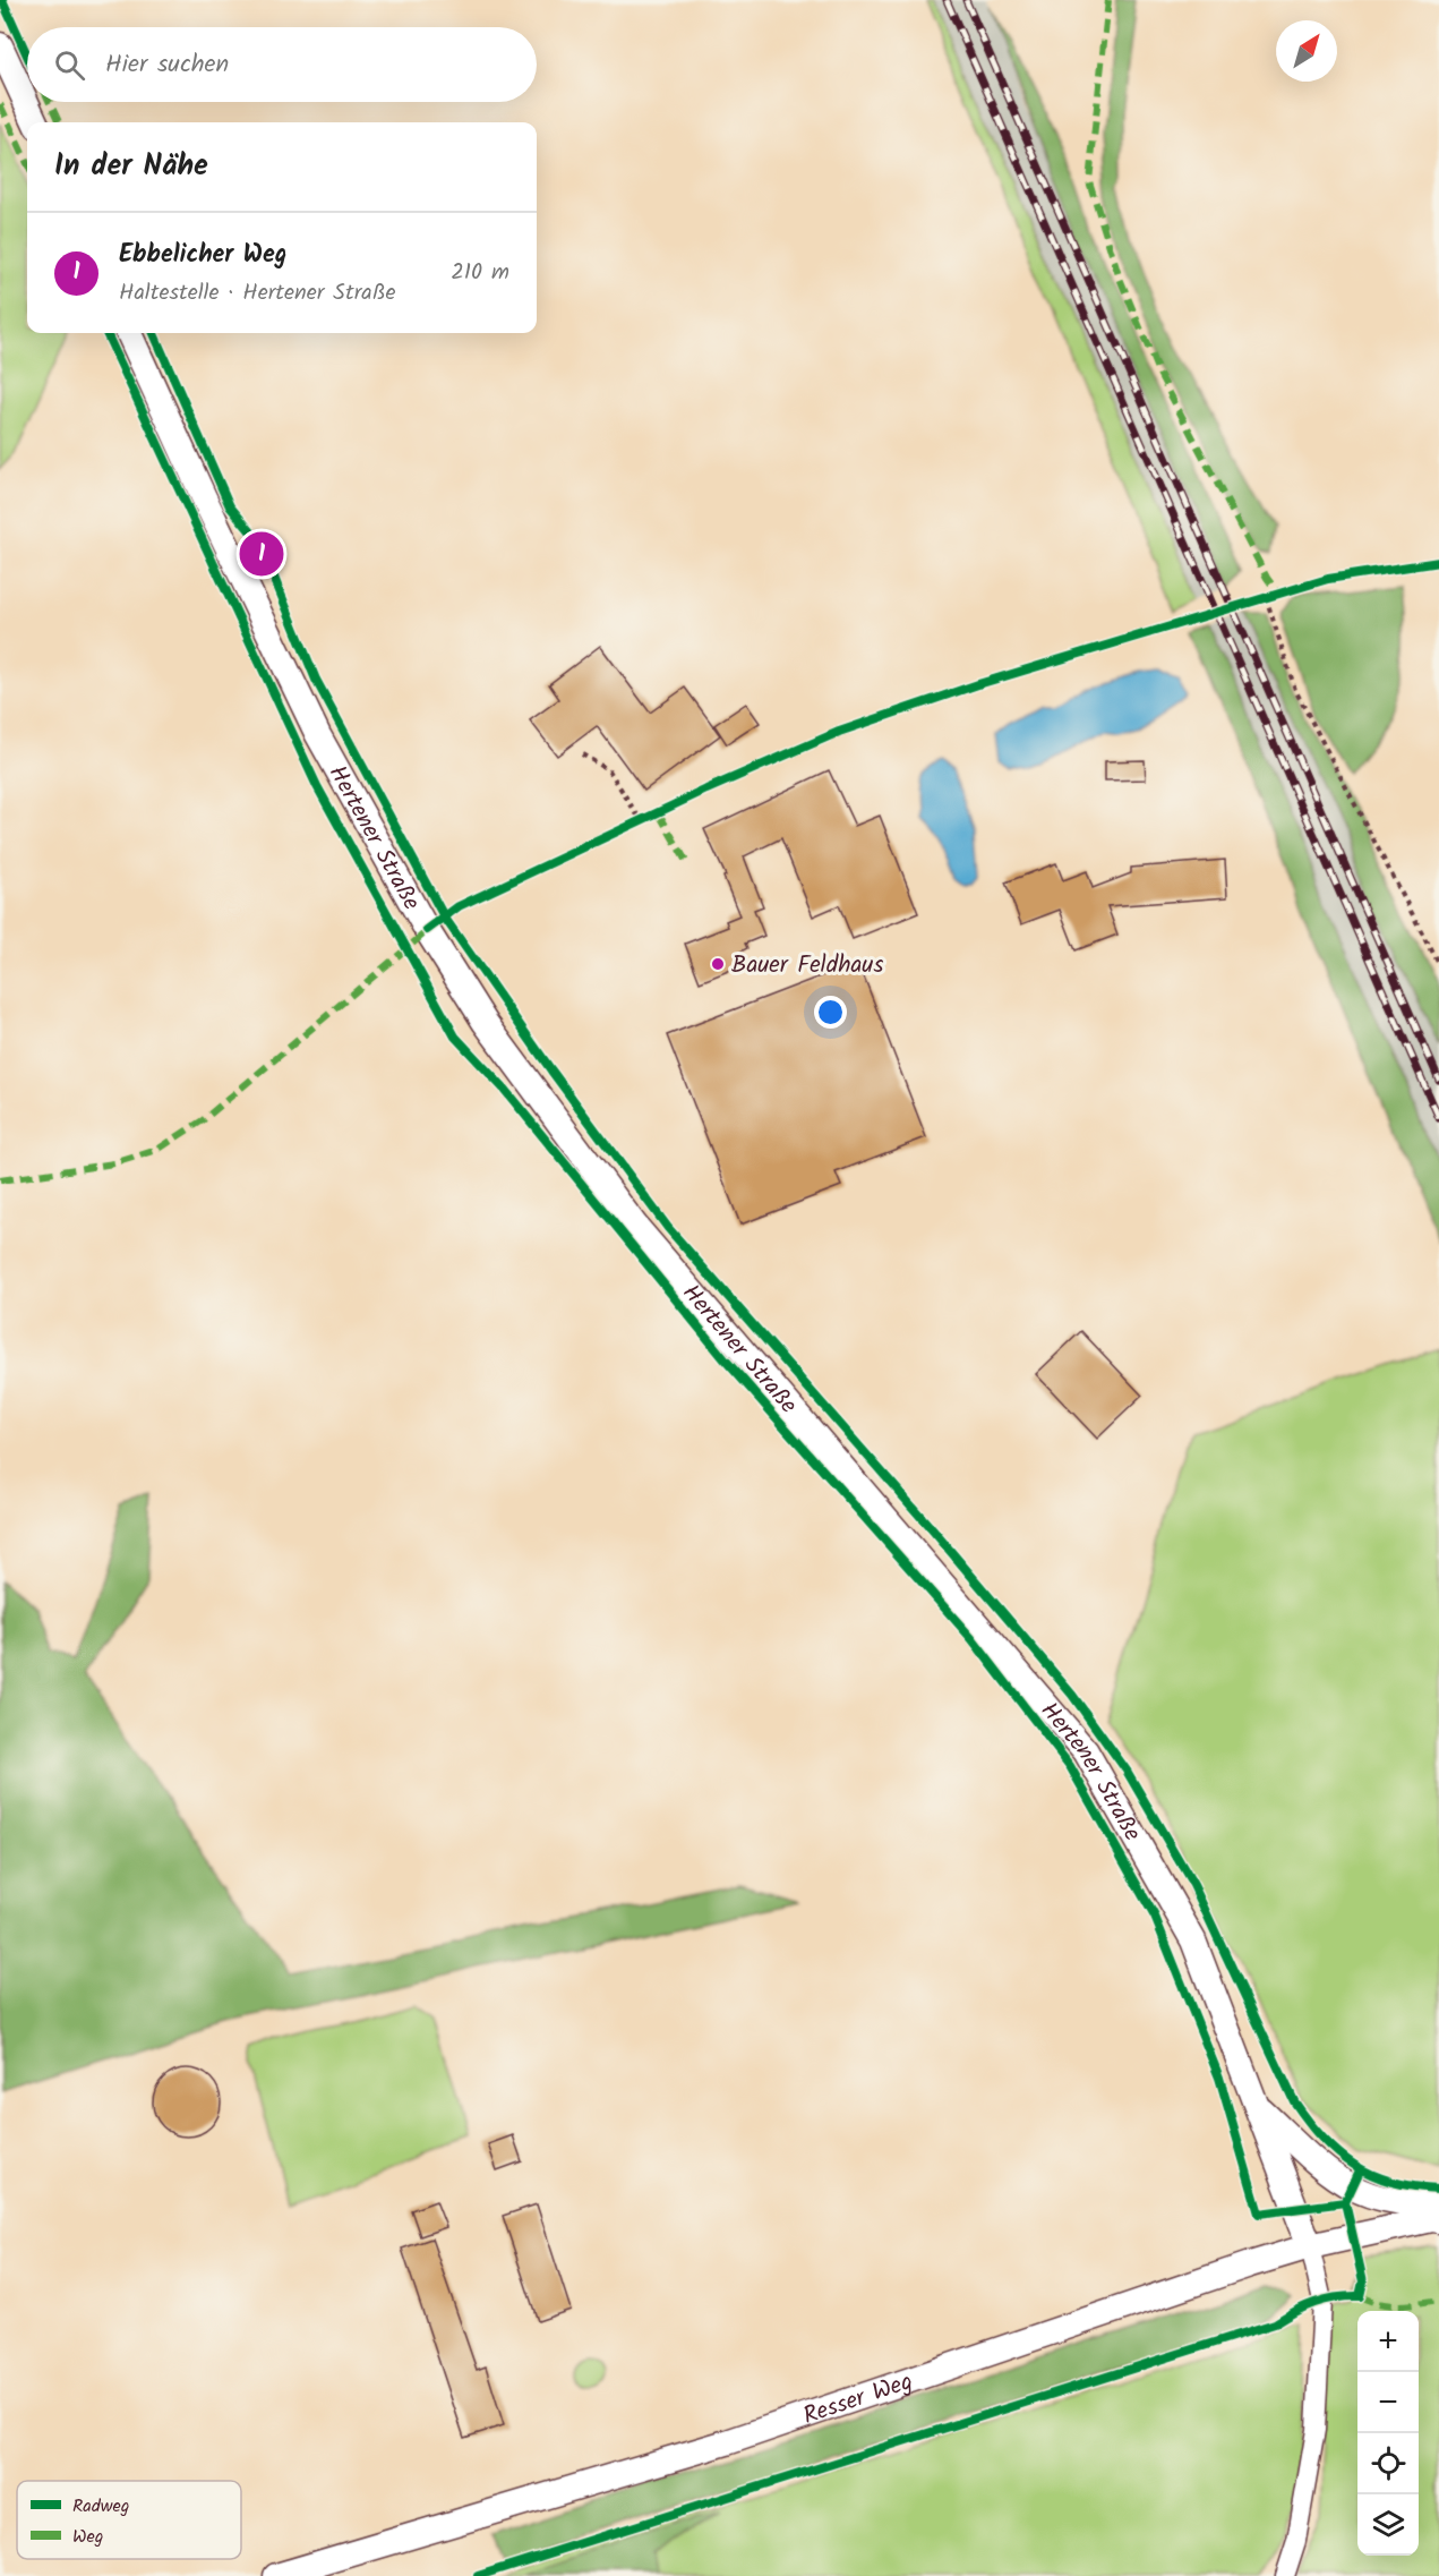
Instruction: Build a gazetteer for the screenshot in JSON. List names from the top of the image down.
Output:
{
  "streets": {
    "main road": ["Hertener Straße", "Resser Weg"]
  },
  "crossings": [
    ["Hertener Straße", "Resser Weg"]
  ],
  "places": ["Bauer Feldhaus"],
  "legend": ["Radweg", "Weg"],
  "north": "top right",
  "page": {
    "search": "Hier suchen",
    "heading": "In der Nähe",
    "list": [
      {
        "mark": "1",
        "name": "Ebbelicher Weg",
        "note": "Haltestelle · Hertener Straße",
        "value": "210 m"
      }
    ],
    "pins": "1",
    "map_buttons": ["+", "−"]
  }
}
